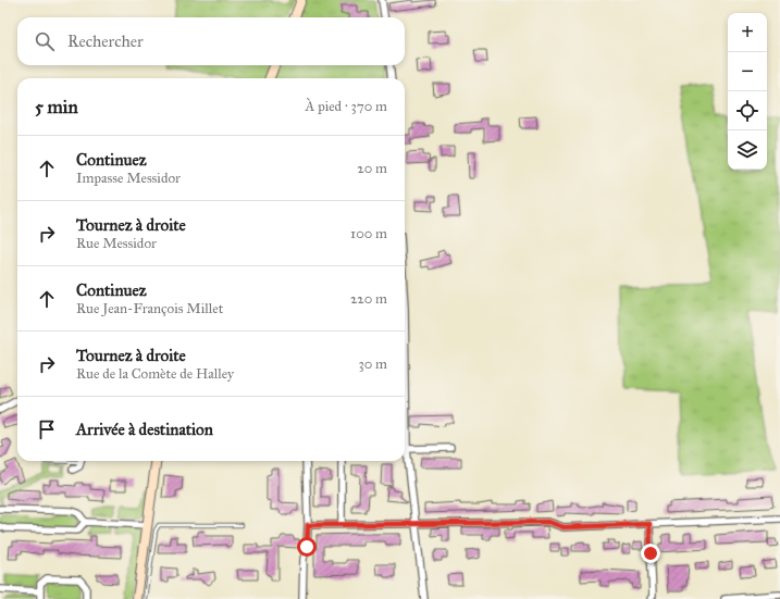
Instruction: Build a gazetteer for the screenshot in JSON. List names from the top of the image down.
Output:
{
  "page": {
    "map_buttons": ["+", "−"],
    "search": "Rechercher",
    "heading": ["5 min", "À pied · 370 m"],
    "list": [
      ["Continuez", "Impasse Messidor", "20 m"],
      ["Tournez à droite", "Rue Messidor", "100 m"],
      ["Continuez", "Rue Jean-François Millet", "220 m"],
      ["Tournez à droite", "Rue de la Comète de Halley", "30 m"],
      "Arrivée à destination"
    ]
  }
}
